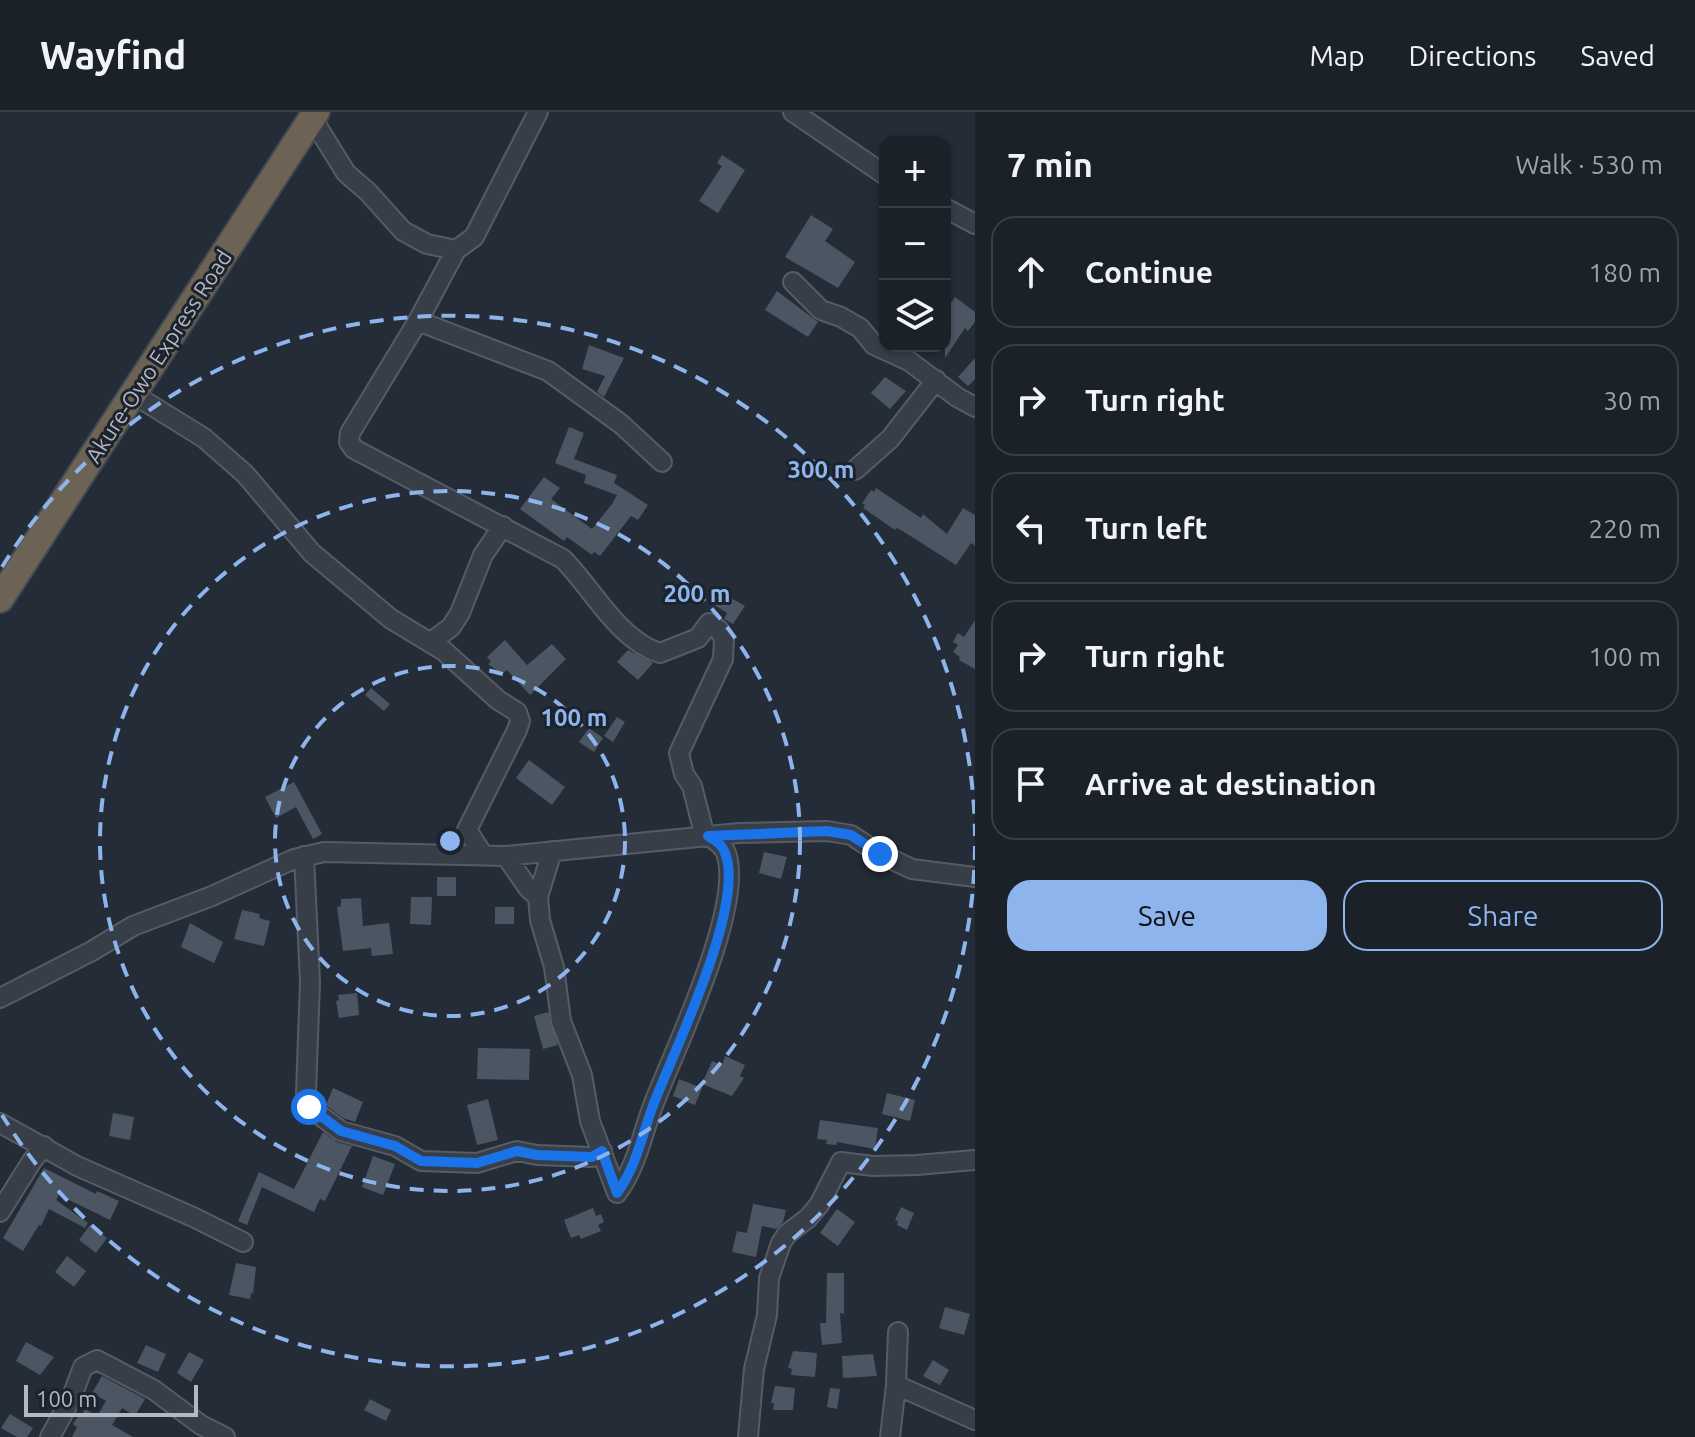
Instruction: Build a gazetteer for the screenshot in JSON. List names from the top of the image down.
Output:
{
  "streets": {
    "highway": ["Akure-Owo Express Road"]
  },
  "scale_bar": "100 m",
  "page": {
    "header": "Wayfind",
    "nav": ["Map", "Directions", "Saved"],
    "heading": ["7 min", "Walk · 530 m"],
    "map_buttons": ["+", "−"],
    "list": [
      ["Continue", "180 m"],
      ["Turn right", "30 m"],
      ["Turn left", "220 m"],
      ["Turn right", "100 m"],
      "Arrive at destination"
    ],
    "buttons": ["Save", "Share"],
    "scale": "100 m"
  },
  "rings": ["300 m", "200 m", "100 m"]
}
